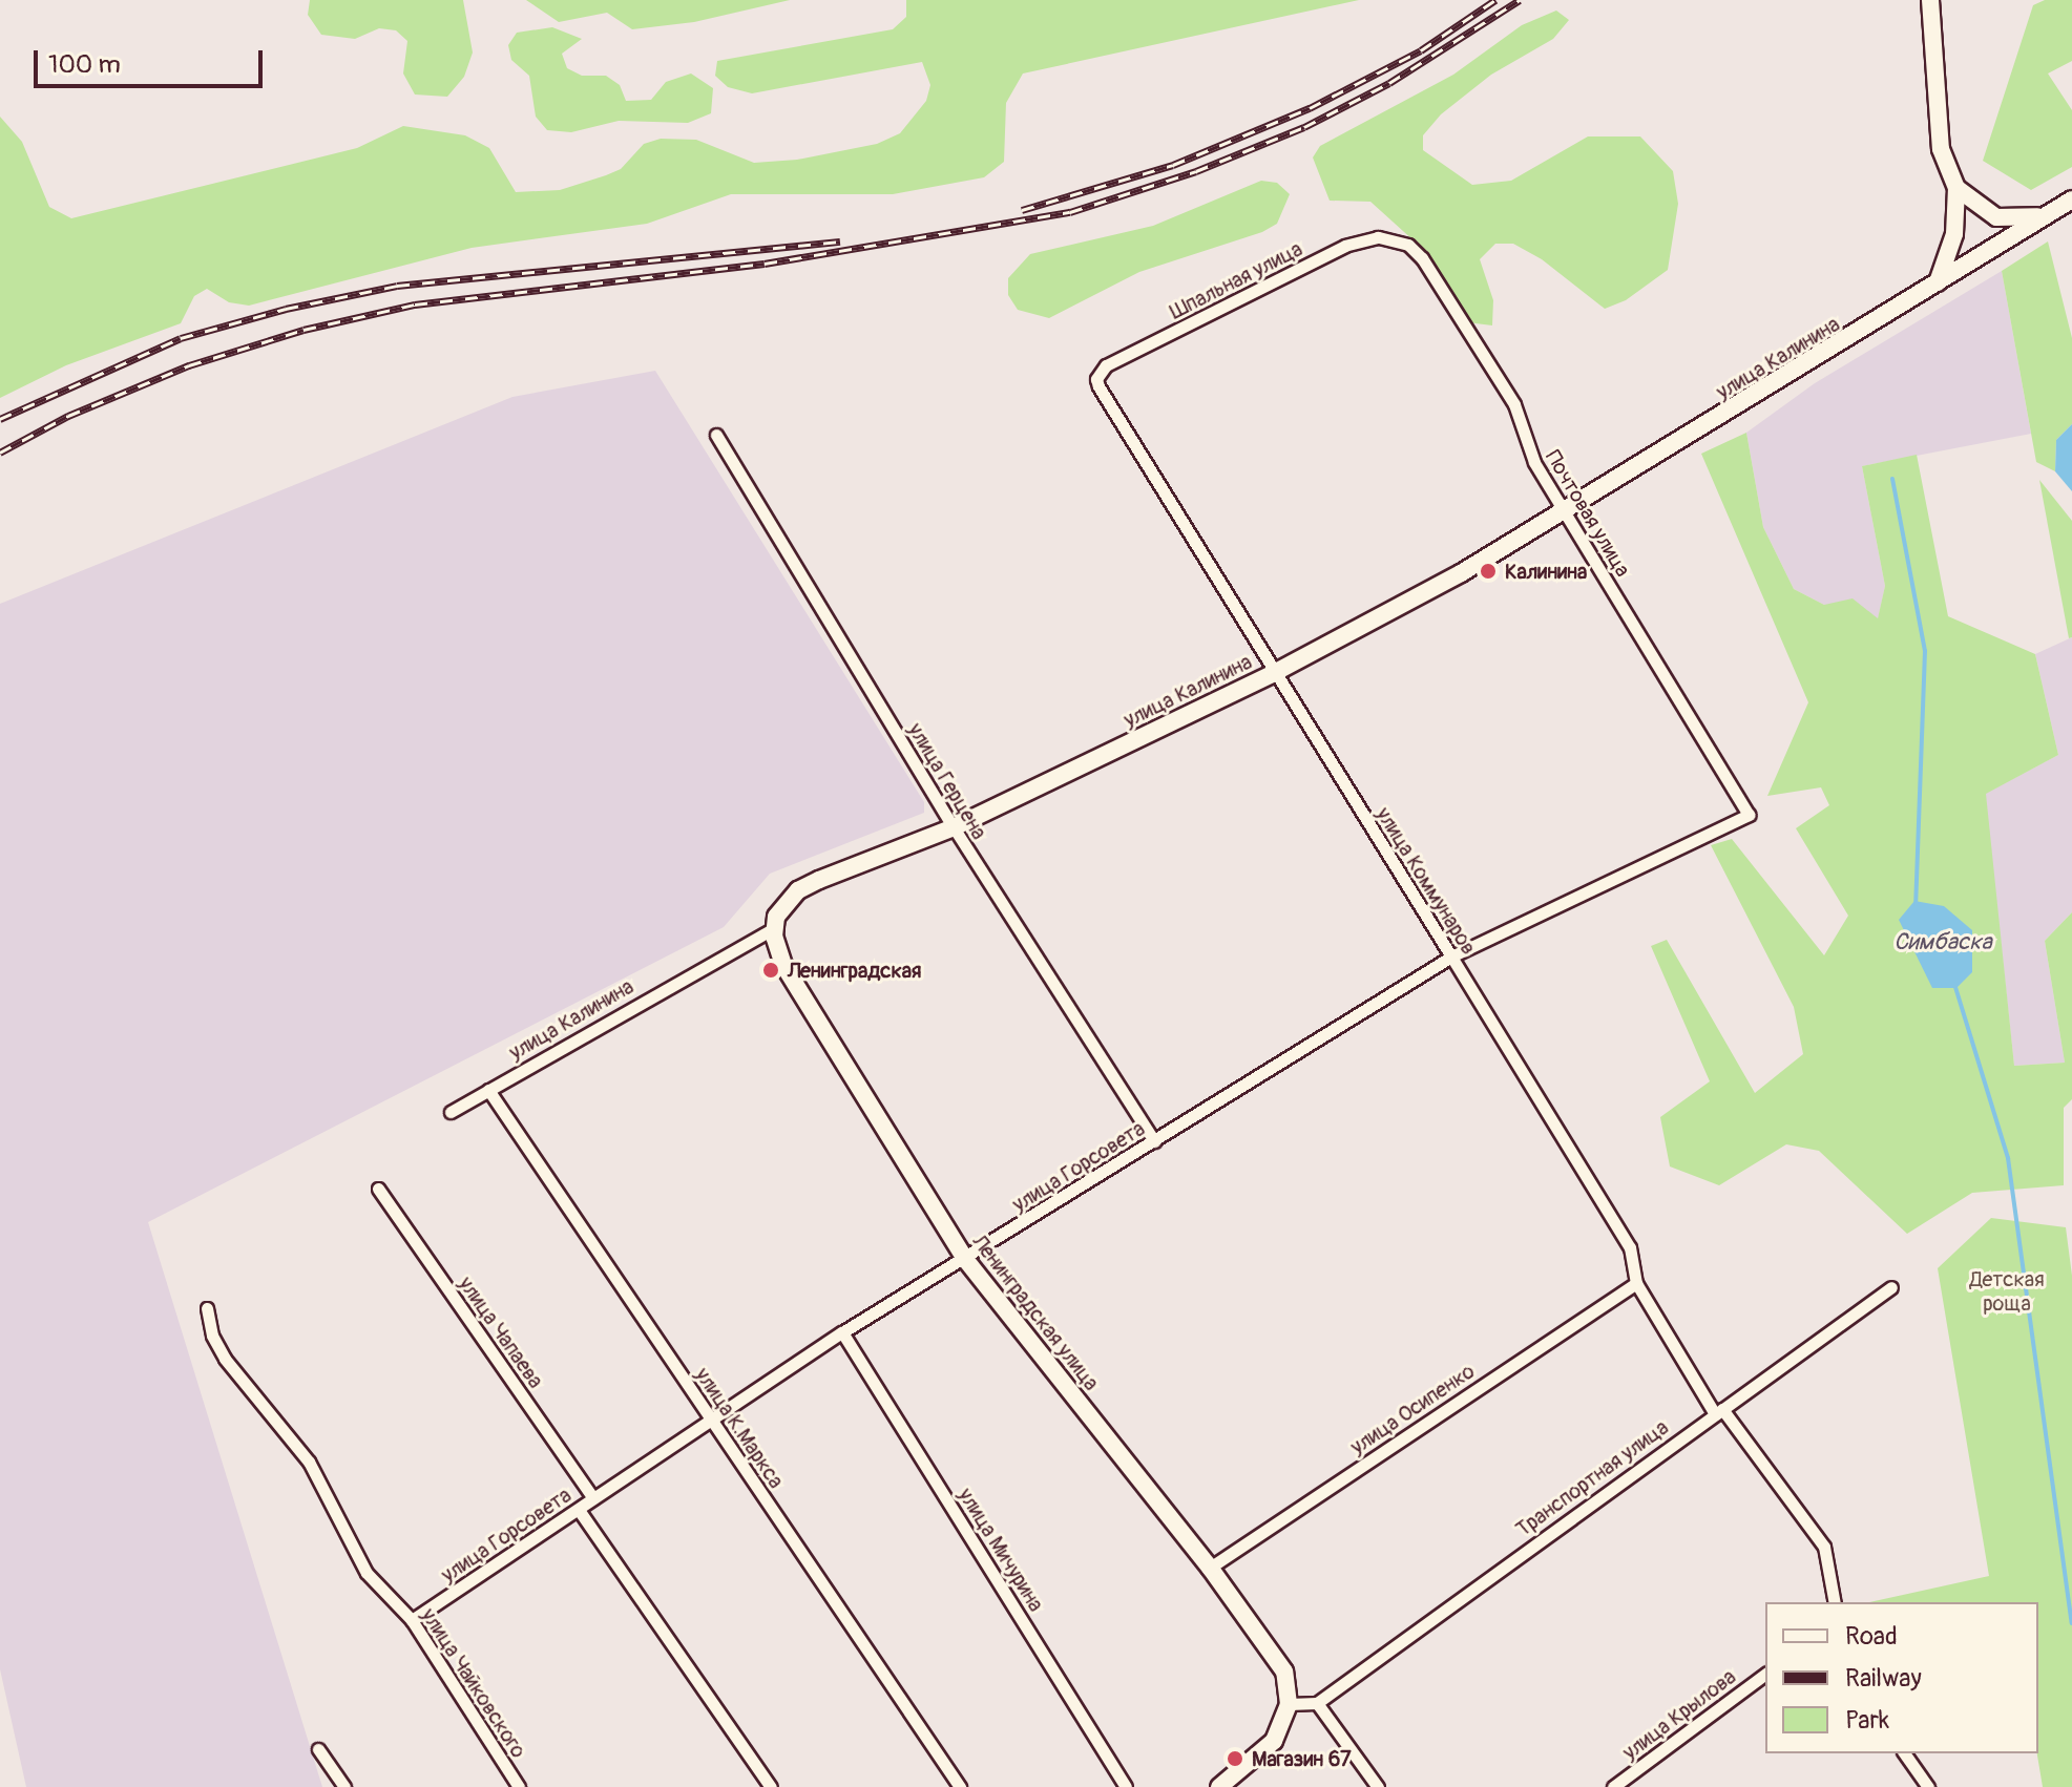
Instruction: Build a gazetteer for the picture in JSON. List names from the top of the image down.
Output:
{
  "streets": {
    "street": [
      "Шпальная улица",
      "улица Калинина",
      "Почтовая улица",
      "улица Герцена",
      "улица Коммунаров",
      "улица Горсовета",
      "Ленинградская улица",
      "улица Чапаева",
      "улица Осипенко",
      "улица К.Маркса",
      "Транспортная улица",
      "улица Мичурина",
      "улица Чайковского",
      "улица Крылова"
    ]
  },
  "crossings": [
    ["Шпальная улица", "Почтовая улица"],
    ["Шпальная улица", "улица Коммунаров"],
    ["улица Калинина", "Почтовая улица"],
    ["улица Калинина", "улица Герцена"],
    ["улица Калинина", "улица Коммунаров"],
    ["улица Калинина", "Ленинградская улица"],
    ["улица Калинина", "улица К.Маркса"],
    ["Почтовая улица", "улица Горсовета"],
    ["улица Герцена", "улица Горсовета"],
    ["улица Коммунаров", "улица Горсовета"],
    ["улица Коммунаров", "улица Осипенко"],
    ["улица Коммунаров", "Транспортная улица"],
    ["улица Горсовета", "Ленинградская улица"],
    ["улица Горсовета", "улица Чапаева"],
    ["улица Горсовета", "улица К.Маркса"],
    ["улица Горсовета", "улица Мичурина"],
    ["улица Горсовета", "улица Чайковского"],
    ["Ленинградская улица", "улица Осипенко"]
  ],
  "water": ["Симбаска"],
  "parks": ["Детская роща"],
  "places": ["Калинина", "Ленинградская", "Магазин 67"],
  "legend": ["Road", "Railway", "Park"],
  "scale_bar": "100 m"
}
